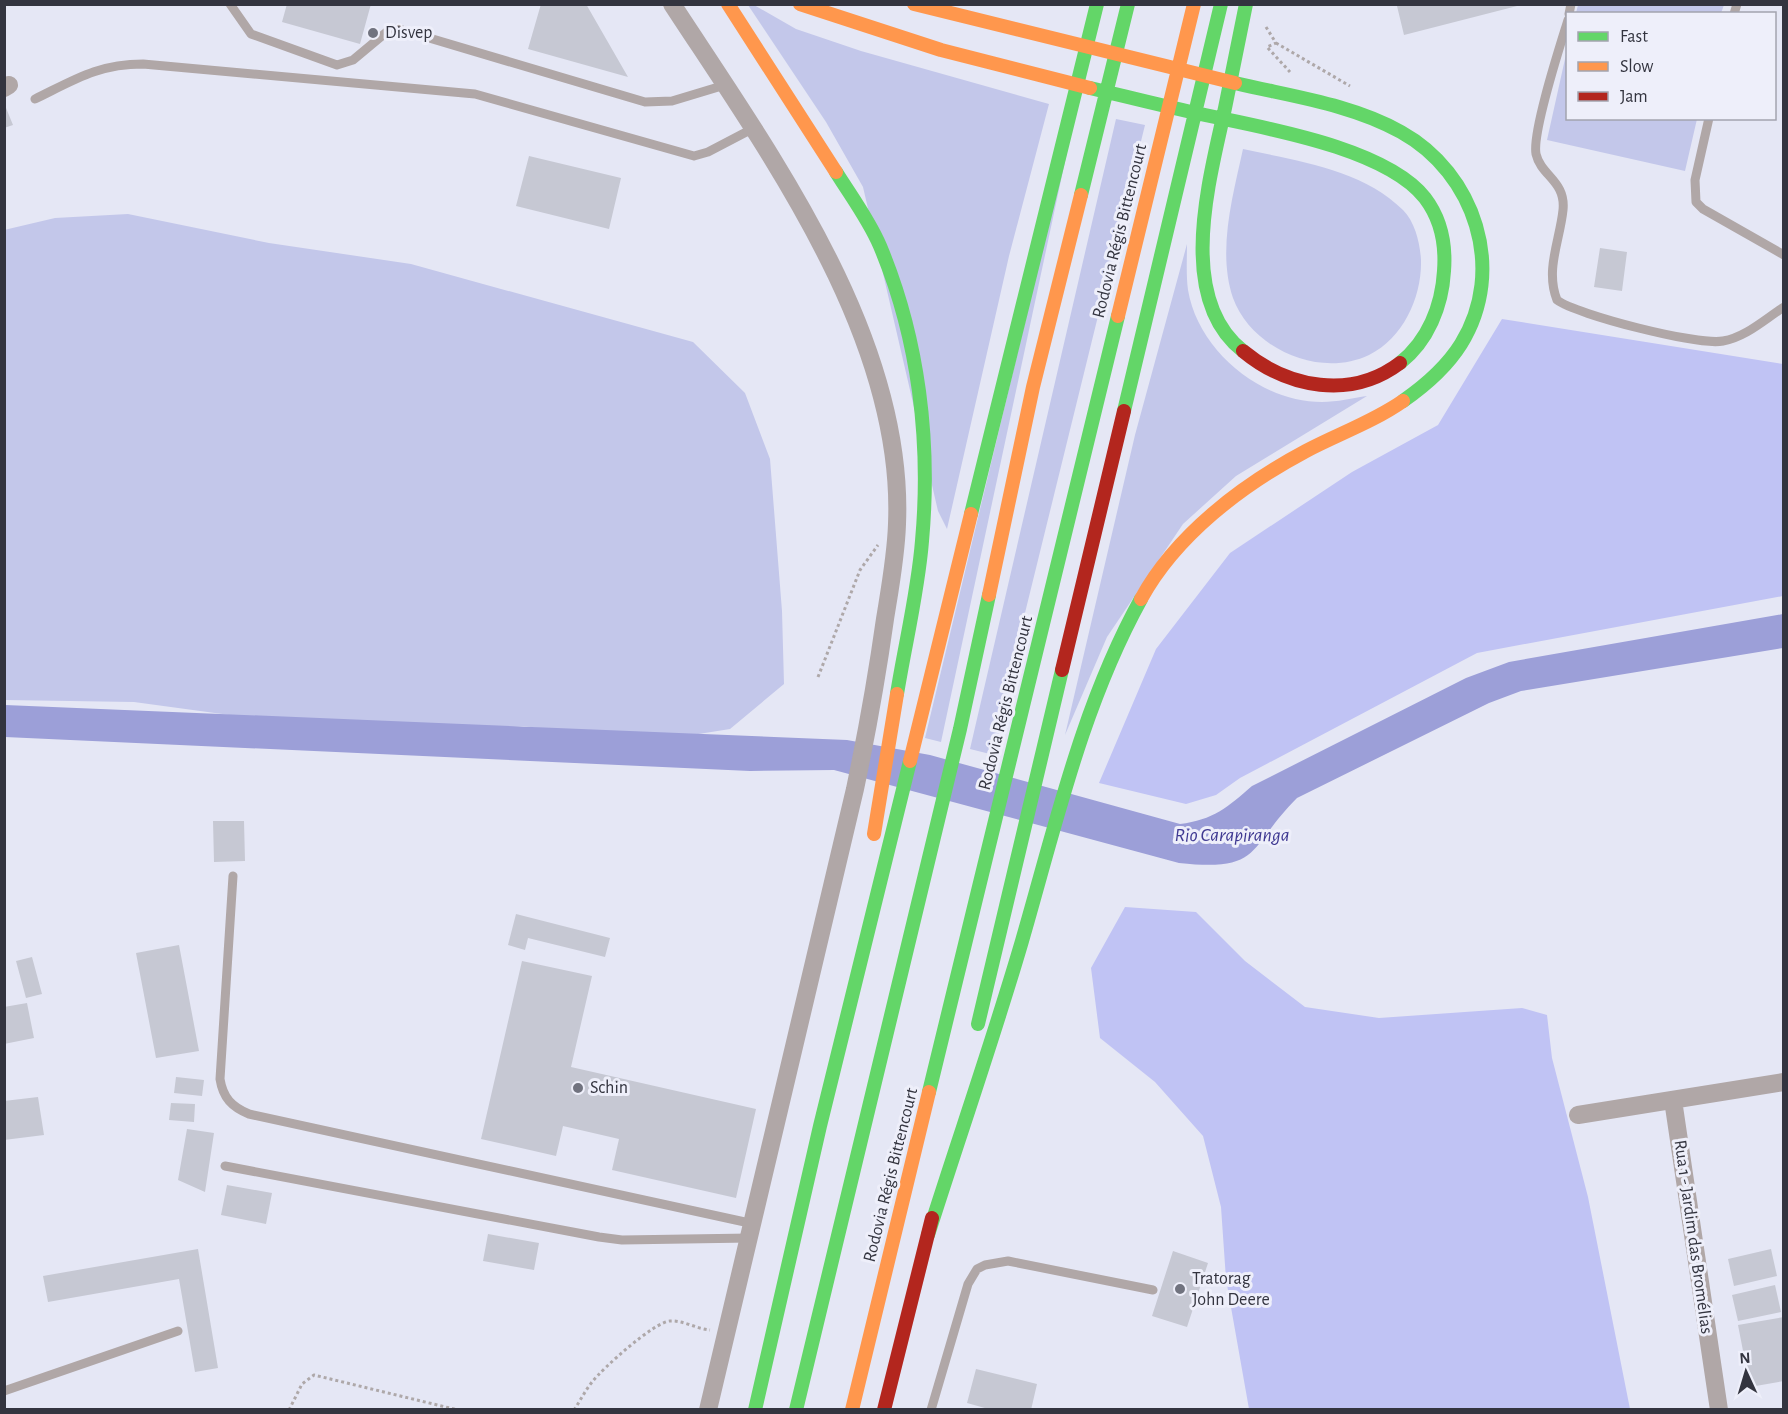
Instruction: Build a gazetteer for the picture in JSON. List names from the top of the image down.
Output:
{
  "streets": {
    "main road": ["Rodovia Régis Bittencourt"],
    "street": ["Rua 1 - Jardim das Bromélias"]
  },
  "water": ["Rio Carapiranga"],
  "places": ["Disvep", "Schin", "Tratorag John Deere"],
  "legend": ["Fast", "Slow", "Jam"],
  "north": "top"
}
